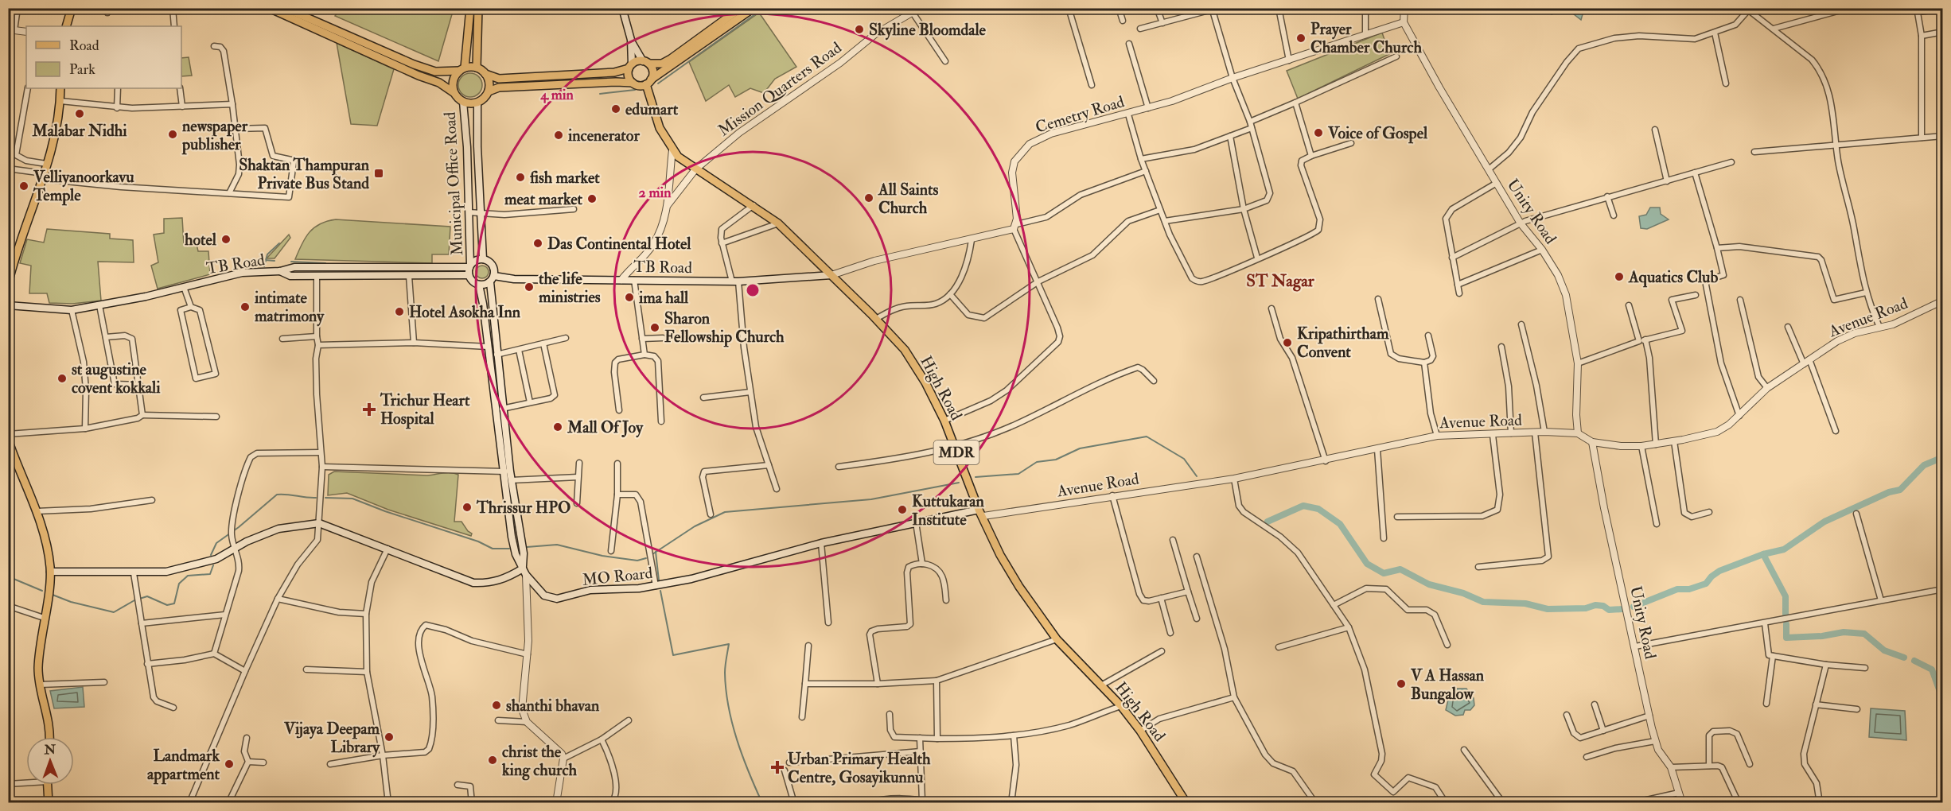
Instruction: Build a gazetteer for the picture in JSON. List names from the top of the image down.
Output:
{
  "streets": {
    "main road": [
      "Municipal Office Road",
      "TB Road",
      "High Road",
      "MDR",
      "MO Roard"
    ],
    "street": [
      "Mission Quarters Road",
      "Cemetry Road",
      "Unity Road",
      "Avenue Road"
    ]
  },
  "crossings": [
    ["Mission Quarters Road", "High Road"],
    ["Cemetry Road", "Unity Road"],
    ["Municipal Office Road", "TB Road"],
    ["Municipal Office Road", "MO Roard"],
    ["Unity Road", "Avenue Road"],
    ["TB Road", "High Road"],
    ["TB Road", "MO Roard"],
    ["Avenue Road", "High Road"],
    ["Avenue Road", "MO Roard"],
    ["High Road", "MO Roard"]
  ],
  "districts": ["ST Nagar"],
  "places": {
    "other": [
      "Skyline Bloomdale",
      "Prayer Chamber Church",
      "edumart",
      "Malabar Nidhi",
      "Voice of Gospel",
      "newspaper publisher",
      "incenerator",
      "fish market",
      "Velliyanoorkavu Temple",
      "All Saints Church",
      "meat market",
      "hotel",
      "Das Continental Hotel",
      "Aquatics Club",
      "the life ministries",
      "ima hall",
      "intimate matrimony",
      "Hotel Asokha Inn",
      "Sharon Fellowship Church",
      "Kripathirtham Convent",
      "st augustine covent kokkali",
      "Mall Of Joy",
      "Thrissur HPO",
      "Kuttukaran Institute",
      "V A Hassan Bungalow",
      "shanthi bhavan",
      "Vijaya Deepam Library",
      "christ the king church",
      "Landmark appartment"
    ],
    "transit": ["Shaktan Thampuran Private Bus Stand"],
    "health": ["Trichur Heart Hospital", "Urban Primary Health Centre, Gosayikunnu"]
  },
  "legend": ["Road", "Park"],
  "north": "top",
  "rings": ["4 min", "2 min"]
}
